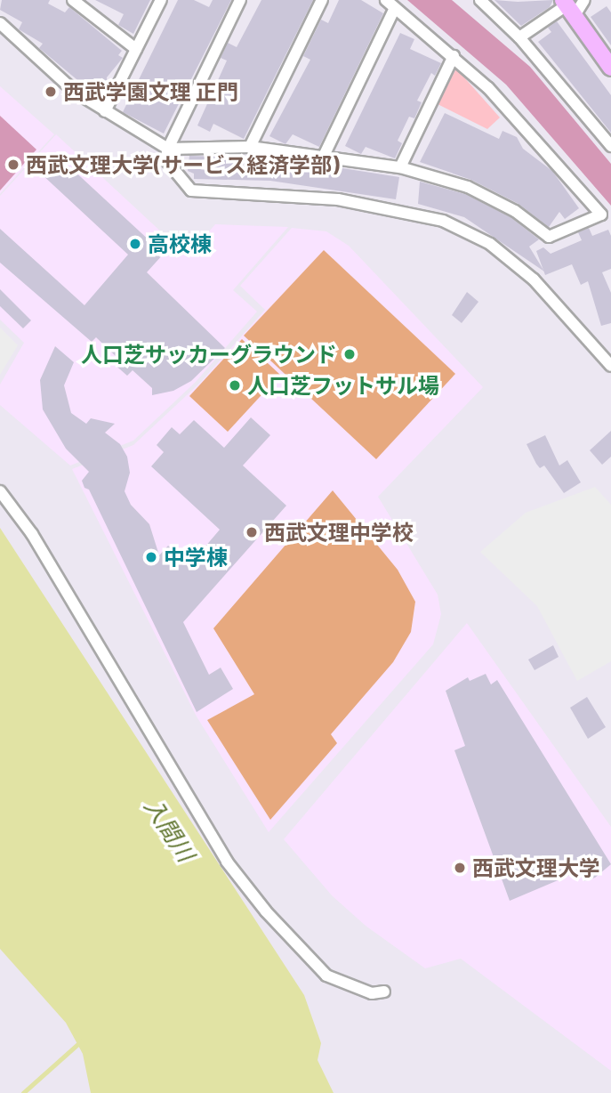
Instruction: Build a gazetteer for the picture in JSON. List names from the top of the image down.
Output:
{
  "water": ["入間川"],
  "places": [
    "西武学園文理 正門",
    "西武文理大学(サービス経済学部)",
    "高校棟",
    "人口芝サッカーグラウンド",
    "人口芝フットサル場",
    "西武文理中学校",
    "中学棟",
    "西武文理大学"
  ]
}
